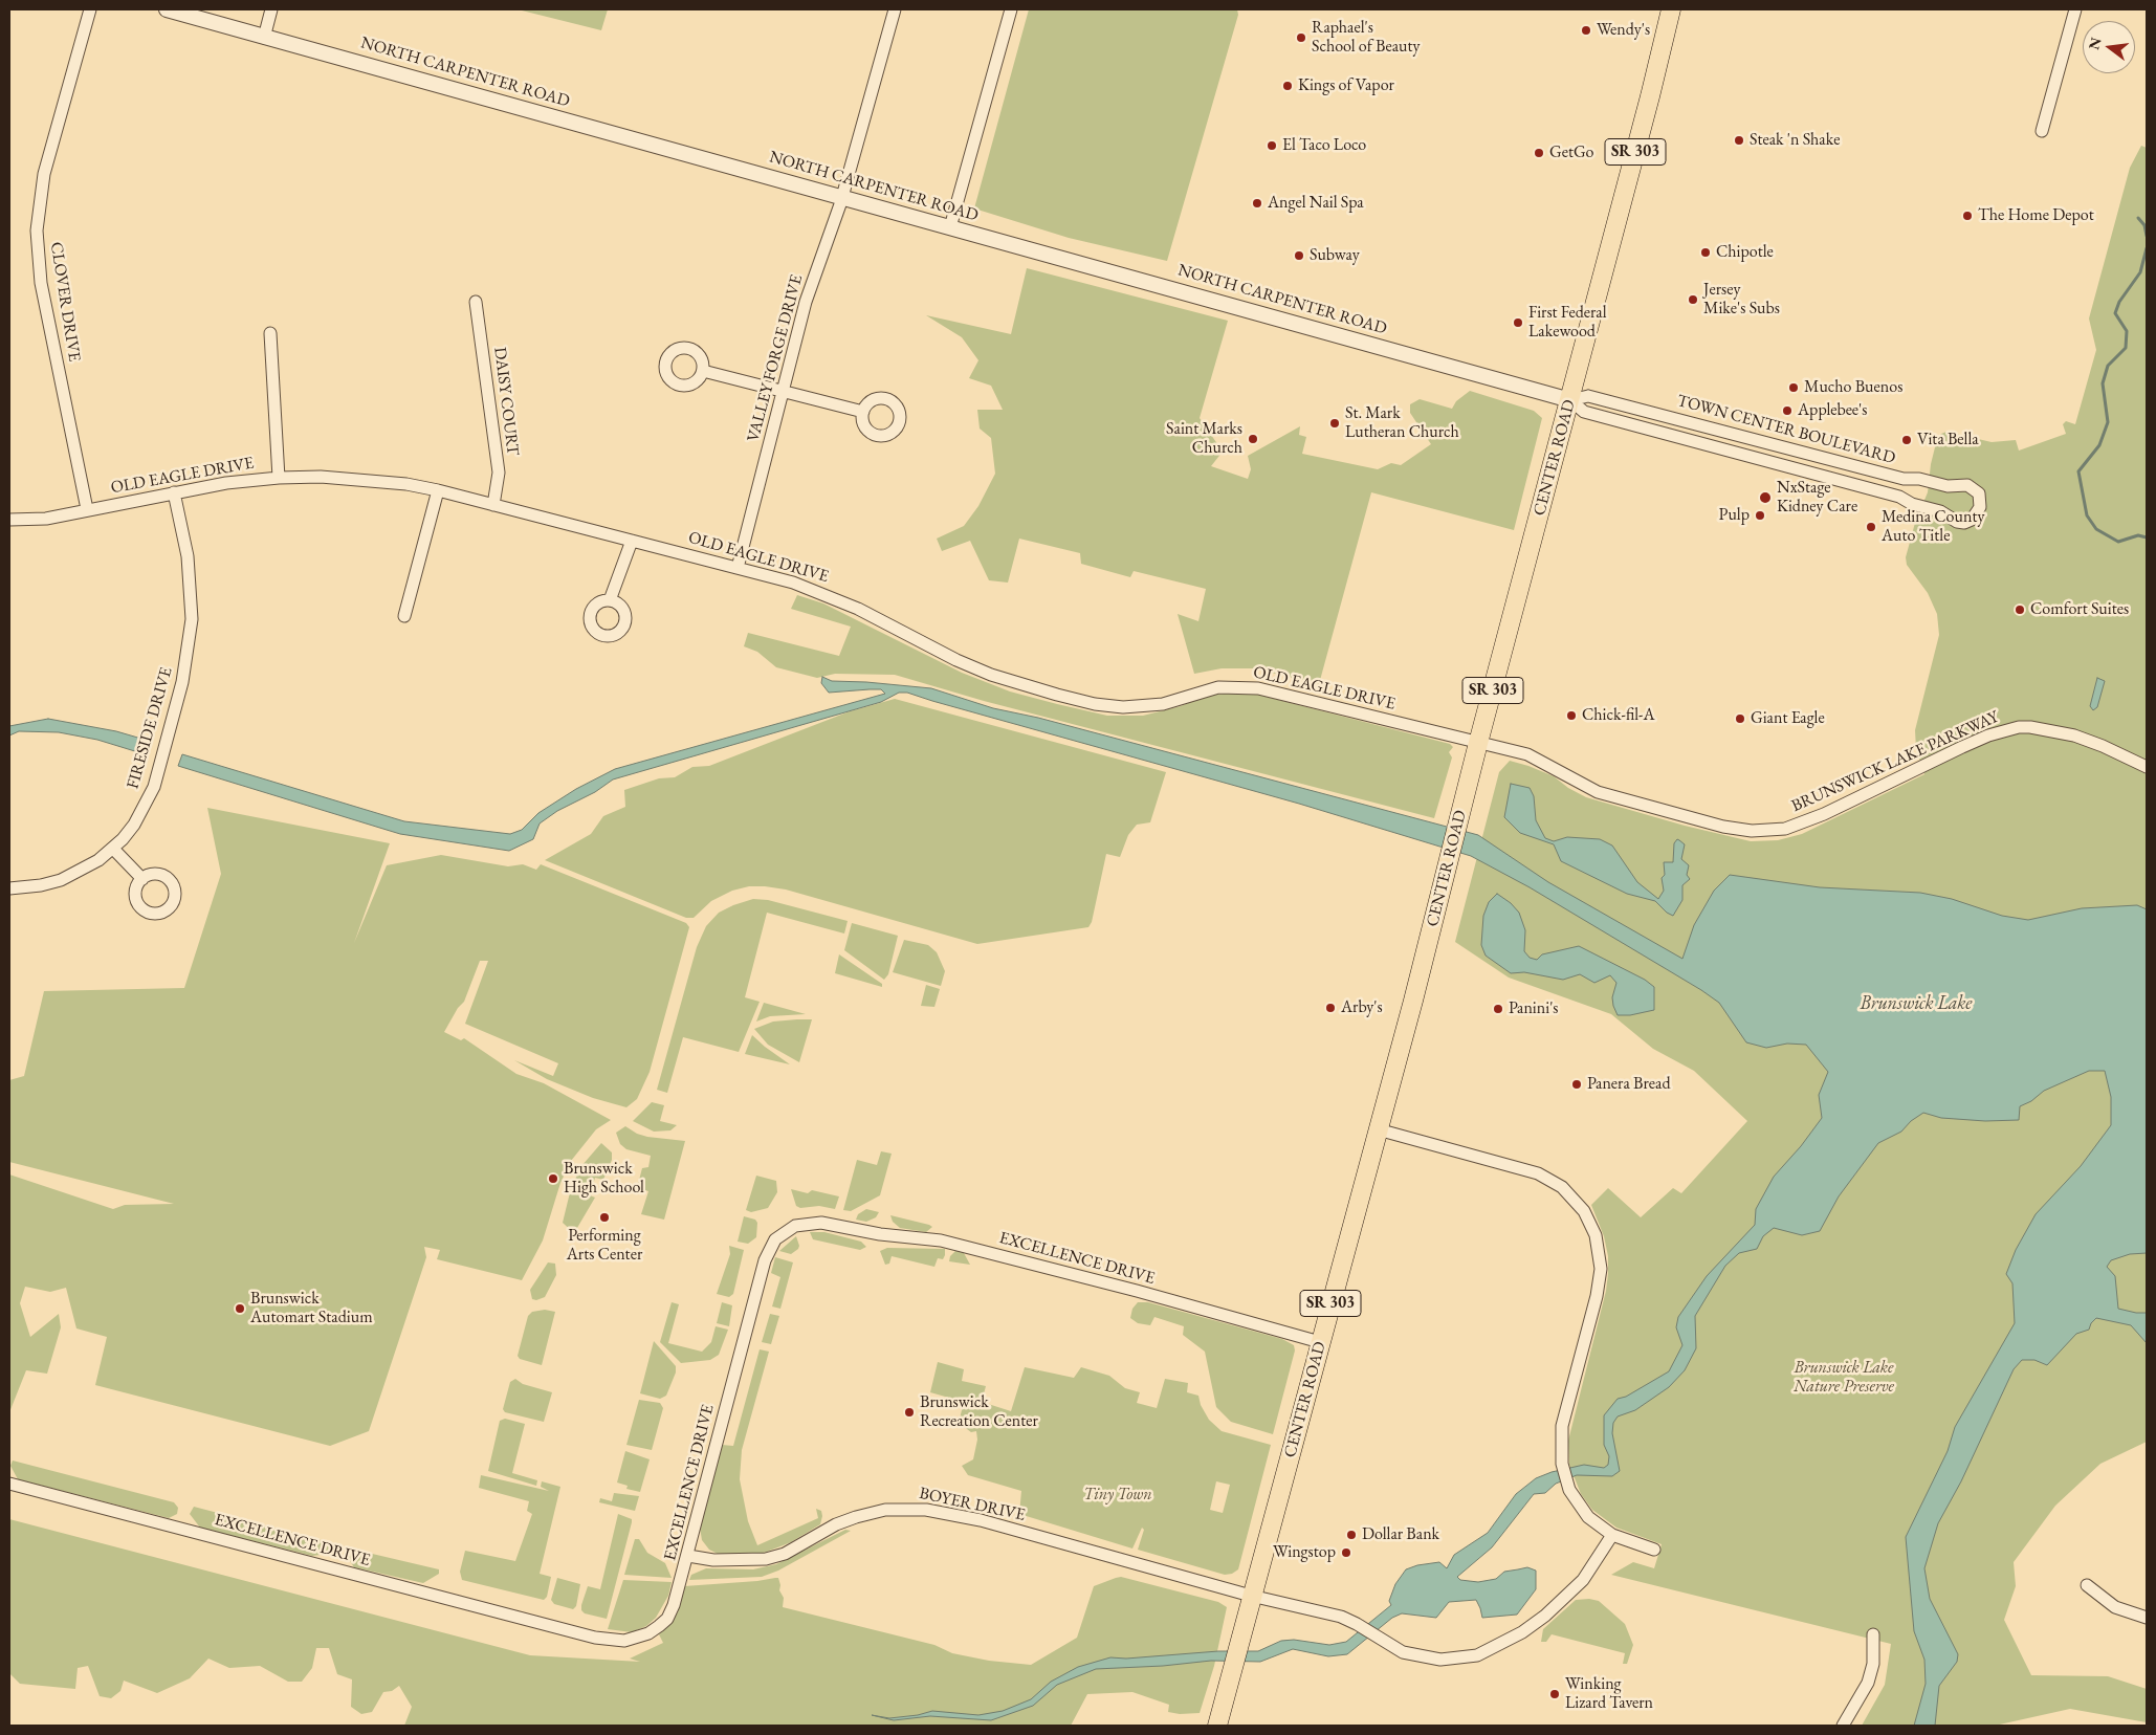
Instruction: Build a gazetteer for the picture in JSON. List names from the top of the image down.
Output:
{
  "streets": {
    "main road": ["SR 303", "CENTER ROAD"],
    "street": [
      "NORTH CARPENTER ROAD",
      "CLOVER DRIVE",
      "VALLEY FORGE DRIVE",
      "DAISY COURT",
      "TOWN CENTER BOULEVARD",
      "OLD EAGLE DRIVE",
      "FIRESIDE DRIVE",
      "BRUNSWICK LAKE PARKWAY",
      "EXCELLENCE DRIVE",
      "BOYER DRIVE"
    ]
  },
  "crossings": [
    ["NORTH CARPENTER ROAD", "VALLEY FORGE DRIVE"],
    ["NORTH CARPENTER ROAD", "TOWN CENTER BOULEVARD"],
    ["NORTH CARPENTER ROAD", "CENTER ROAD"],
    ["CLOVER DRIVE", "OLD EAGLE DRIVE"],
    ["VALLEY FORGE DRIVE", "OLD EAGLE DRIVE"],
    ["DAISY COURT", "OLD EAGLE DRIVE"],
    ["TOWN CENTER BOULEVARD", "CENTER ROAD"],
    ["CENTER ROAD", "OLD EAGLE DRIVE"],
    ["CENTER ROAD", "BRUNSWICK LAKE PARKWAY"],
    ["CENTER ROAD", "EXCELLENCE DRIVE"],
    ["CENTER ROAD", "BOYER DRIVE"],
    ["OLD EAGLE DRIVE", "FIRESIDE DRIVE"],
    ["OLD EAGLE DRIVE", "BRUNSWICK LAKE PARKWAY"],
    ["EXCELLENCE DRIVE", "BOYER DRIVE"]
  ],
  "water": ["Brunswick Lake"],
  "parks": ["Brunswick Lake Nature Preserve", "Tiny Town"],
  "places": [
    "Wendy's",
    "Raphael's School of Beauty",
    "Kings of Vapor",
    "Steak 'n Shake",
    "El Taco Loco",
    "GetGo",
    "Angel Nail Spa",
    "The Home Depot",
    "Chipotle",
    "Subway",
    "Jersey Mike's Subs",
    "First Federal Lakewood",
    "Mucho Buenos",
    "Applebee's",
    "St. Mark Lutheran Church",
    "Saint Marks Church",
    "Vita Bella",
    "NxStage Kidney Care",
    "Pulp",
    "Medina County Auto Title",
    "Comfort Suites",
    "Chick-fil-A",
    "Giant Eagle",
    "Arby's",
    "Panini's",
    "Panera Bread",
    "Brunswick High School",
    "Performing Arts Center",
    "Brunswick Automart Stadium",
    "Brunswick Recreation Center",
    "Dollar Bank",
    "Wingstop",
    "Winking Lizard Tavern"
  ],
  "north": "left"
}
